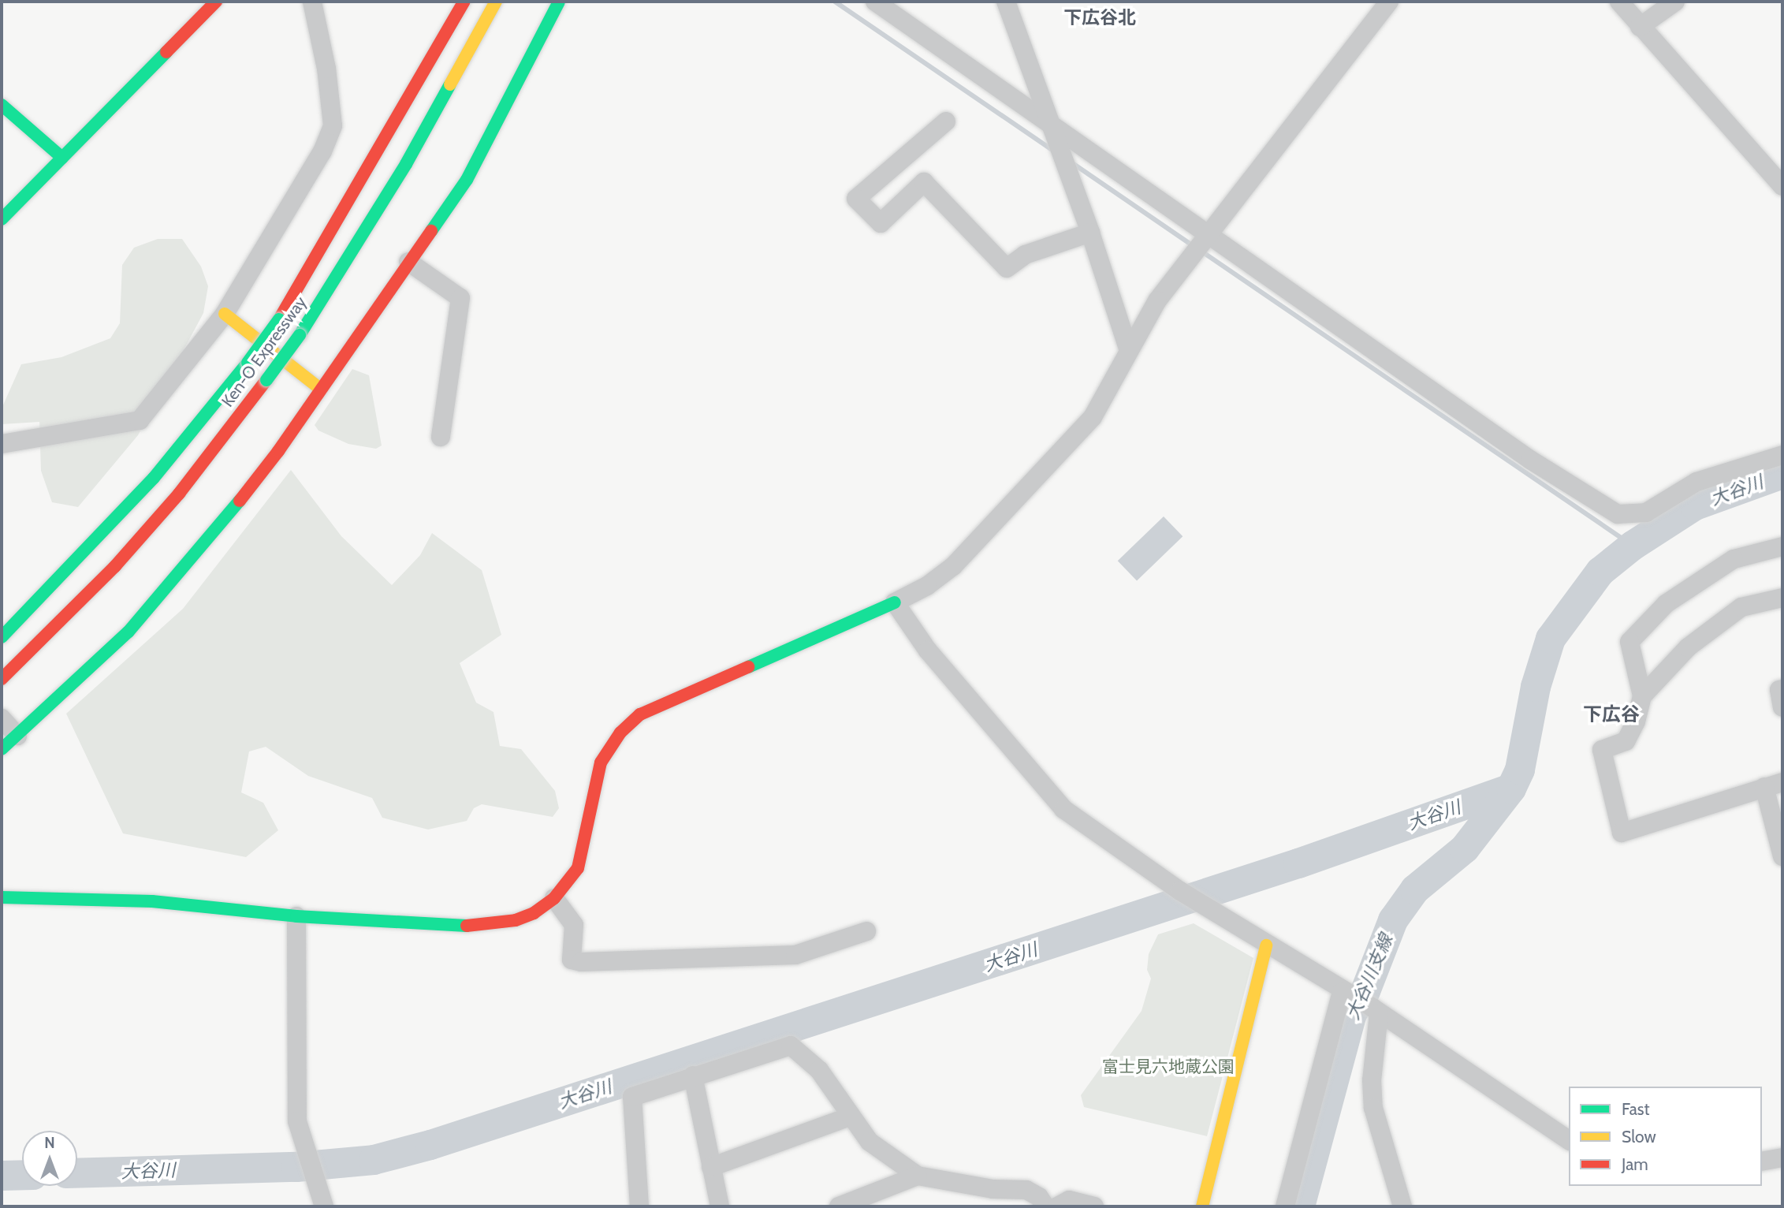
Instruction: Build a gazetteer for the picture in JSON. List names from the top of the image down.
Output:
{
  "streets": {
    "main road": ["Ken-O Expressway"]
  },
  "districts": ["下広谷北", "下広谷"],
  "water": ["大谷川", "大谷川支線"],
  "parks": ["富士見六地蔵公園"],
  "legend": ["Fast", "Slow", "Jam"],
  "north": "top"
}
